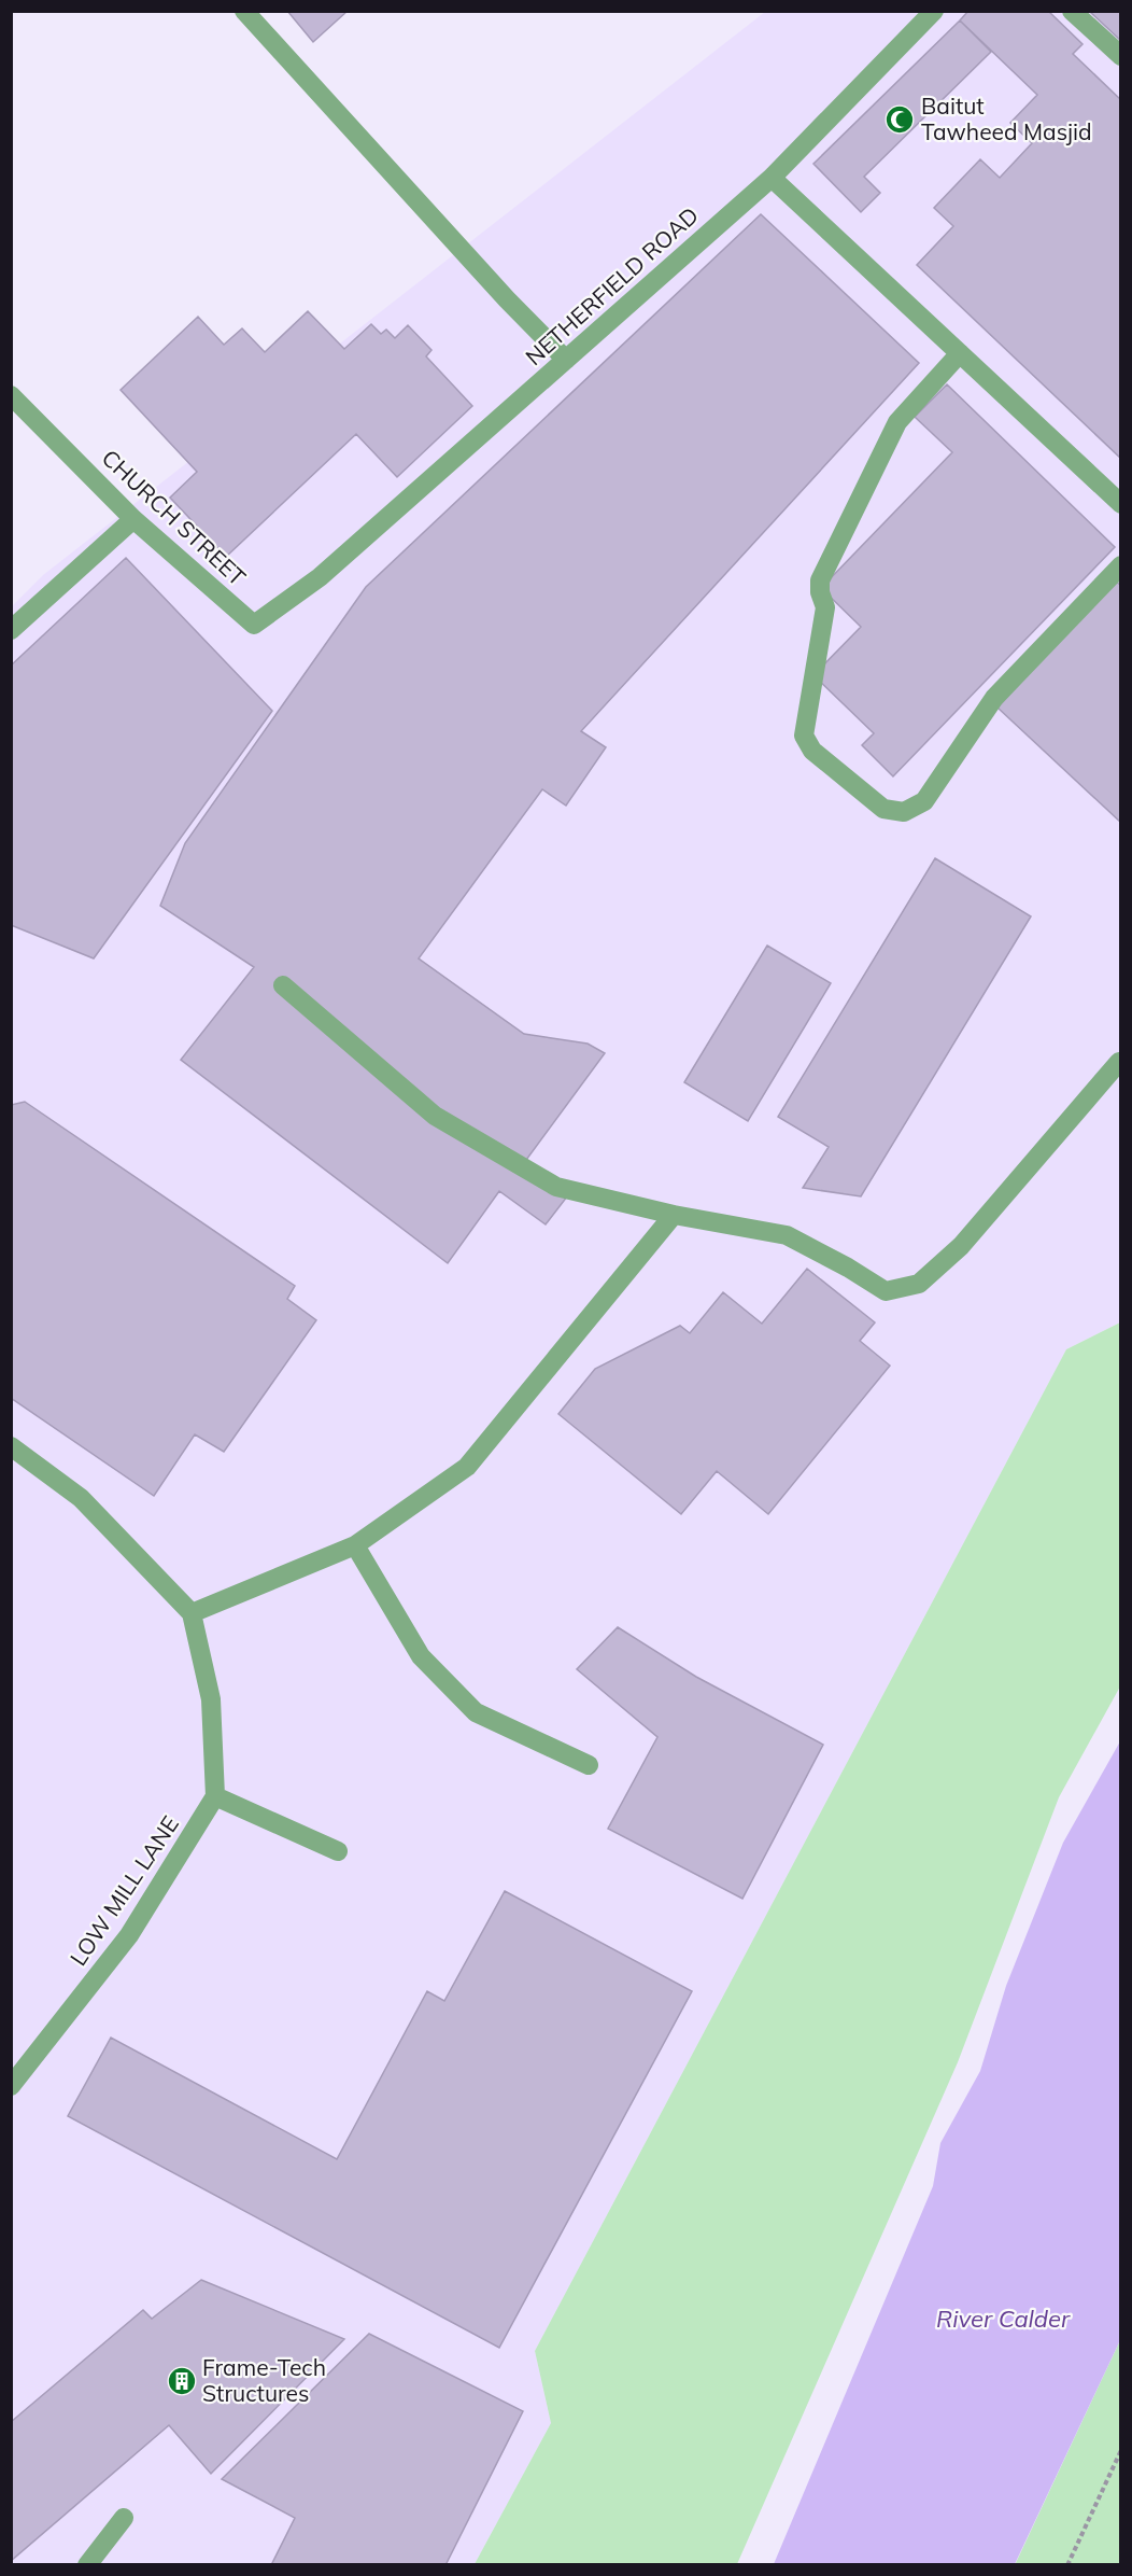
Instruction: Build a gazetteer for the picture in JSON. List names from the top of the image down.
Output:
{
  "streets": {
    "street": ["NETHERFIELD ROAD", "CHURCH STREET", "LOW MILL LANE"]
  },
  "crossings": [
    ["NETHERFIELD ROAD", "CHURCH STREET"]
  ],
  "water": ["River Calder"],
  "places": {
    "mosque": ["Baitut Tawheed Masjid"],
    "building": ["Frame-Tech Structures"]
  }
}
